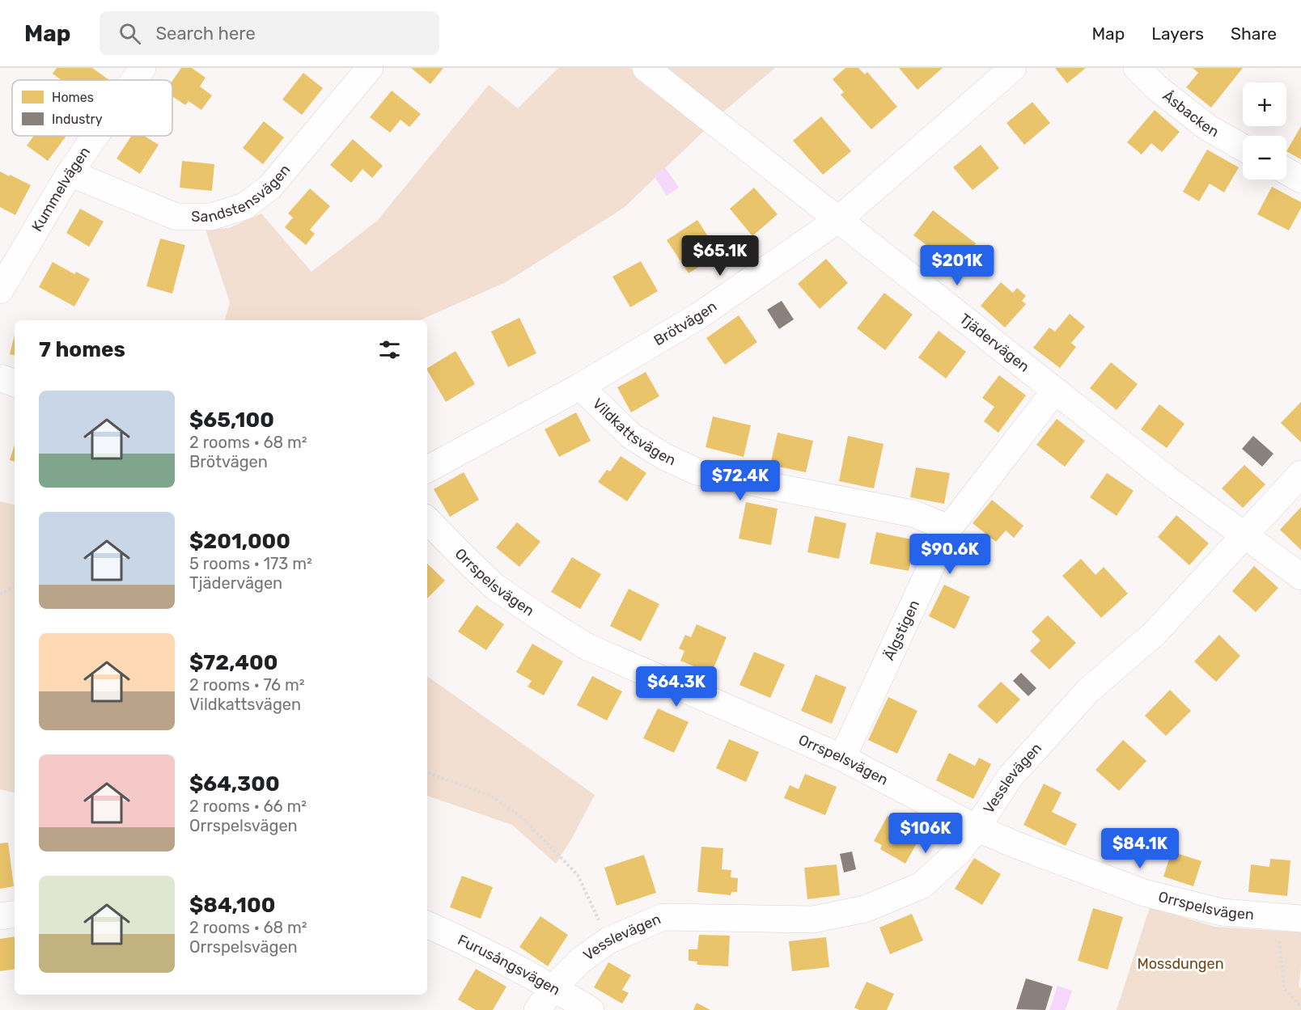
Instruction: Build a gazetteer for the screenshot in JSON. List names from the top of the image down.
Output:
{
  "streets": {
    "street": [
      "Åsbacken",
      "Sandstensvägen",
      "Kummelvägen",
      "Brötvägen",
      "Tjädervägen",
      "Vildkattsvägen",
      "Orrspelsvägen",
      "Älgstigen",
      "Vesslevägen",
      "Furusångsvägen"
    ]
  },
  "crossings": [
    ["Sandstensvägen", "Kummelvägen"],
    ["Brötvägen", "Tjädervägen"],
    ["Brötvägen", "Vildkattsvägen"],
    ["Tjädervägen", "Älgstigen"],
    ["Tjädervägen", "Vesslevägen"],
    ["Vildkattsvägen", "Älgstigen"],
    ["Orrspelsvägen", "Älgstigen"],
    ["Orrspelsvägen", "Vesslevägen"],
    ["Vesslevägen", "Furusångsvägen"]
  ],
  "parks": ["Mossdungen"],
  "legend": ["Homes", "Industry"],
  "page": {
    "header": "Map",
    "search": "Search here",
    "nav": ["Map", "Layers", "Share"],
    "map_buttons": ["+", "−"],
    "price": [
      "$65.1K",
      "$201K",
      "$72.4K",
      "$90.6K",
      "$64.3K",
      "$106K",
      "$84.1K"
    ],
    "heading": "7 homes",
    "list": [
      {
        "name": "$65,100",
        "note": "2 rooms · 68 m² · Brötvägen"
      },
      {
        "name": "$201,000",
        "note": "5 rooms · 173 m² · Tjädervägen"
      },
      {
        "name": "$72,400",
        "note": "2 rooms · 76 m² · Vildkattsvägen"
      },
      {
        "name": "$64,300",
        "note": "2 rooms · 66 m² · Orrspelsvägen"
      },
      {
        "name": "$84,100",
        "note": "2 rooms · 68 m² · Orrspelsvägen"
      }
    ]
  }
}
